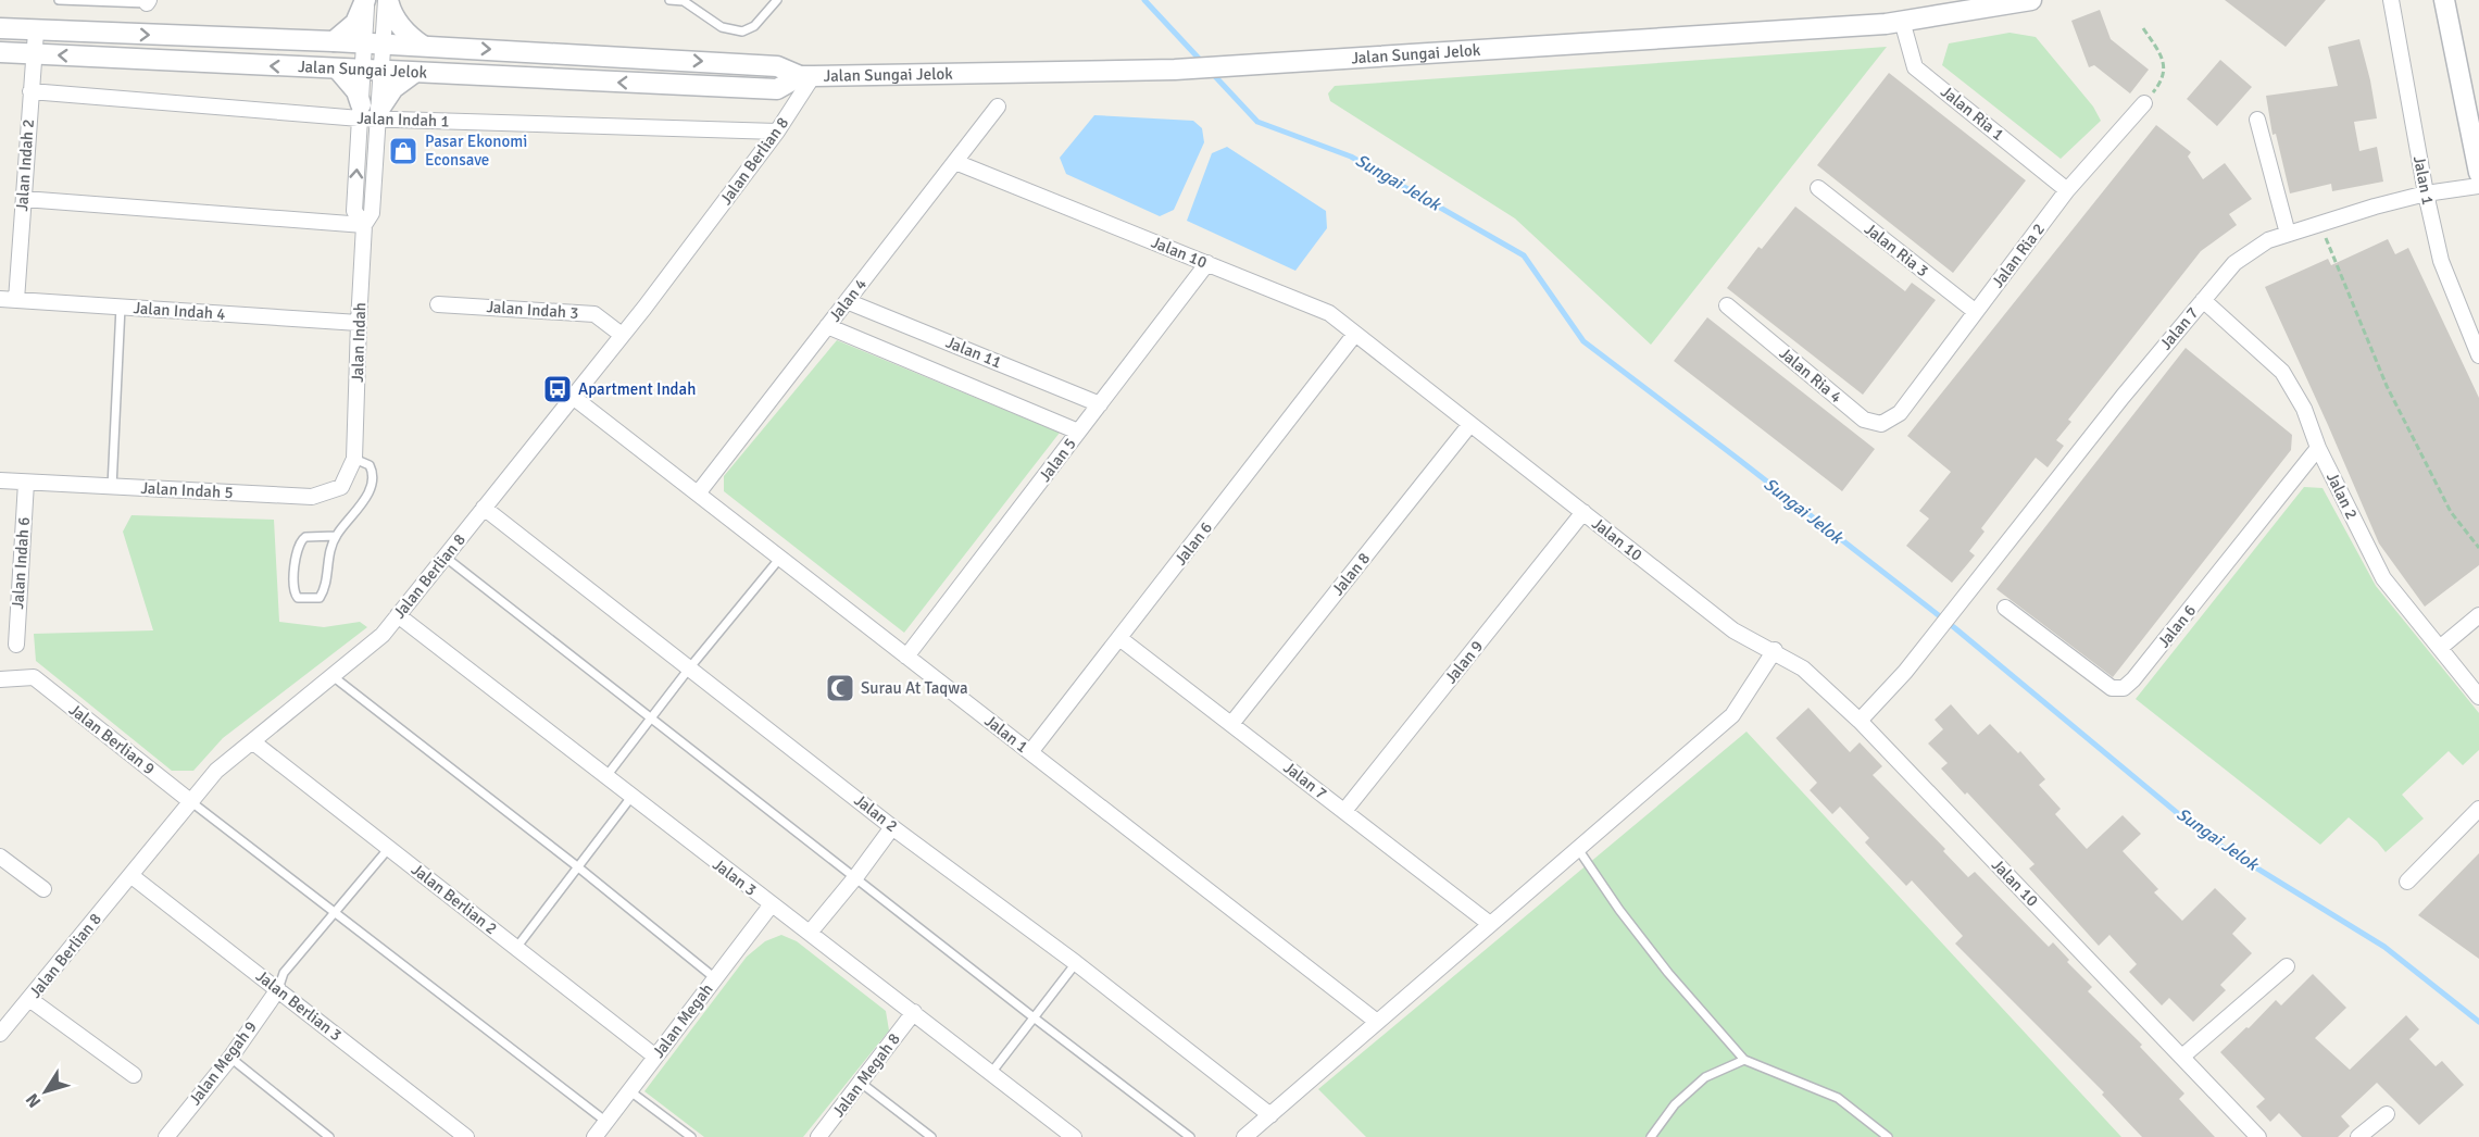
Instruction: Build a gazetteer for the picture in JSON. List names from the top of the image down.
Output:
{
  "streets": {
    "street": [
      "Jalan Sungai Jelok",
      "Jalan Ria 1",
      "Jalan Indah 1",
      "Jalan Berlian 8",
      "Jalan Indah 2",
      "Jalan 1",
      "Jalan Ria 3",
      "Jalan 10",
      "Jalan Ria 2",
      "Jalan 4",
      "Jalan Indah 3",
      "Jalan Indah 4",
      "Jalan 7",
      "Jalan Indah",
      "Jalan 11",
      "Jalan Ria 4",
      "Jalan 5",
      "Jalan Indah 5",
      "Jalan 2",
      "Jalan 6",
      "Jalan Indah 6",
      "Jalan 8",
      "Jalan 9",
      "Jalan Berlian 9",
      "Jalan 3",
      "Jalan Berlian 2",
      "Jalan Berlian 3",
      "Jalan Megah",
      "Jalan Megah 9",
      "Jalan Megah 8"
    ]
  },
  "crossings": [
    ["Jalan Sungai Jelok", "Jalan Ria 1"],
    ["Jalan Sungai Jelok", "Jalan Berlian 8"],
    ["Jalan Sungai Jelok", "Jalan Indah 2"],
    ["Jalan Sungai Jelok", "Jalan Indah"],
    ["Jalan Ria 1", "Jalan Ria 2"],
    ["Jalan Indah 1", "Jalan Berlian 8"],
    ["Jalan Indah 1", "Jalan Indah 2"],
    ["Jalan Indah 1", "Jalan Indah"],
    ["Jalan Berlian 8", "Jalan 1"],
    ["Jalan Berlian 8", "Jalan Indah 3"],
    ["Jalan Berlian 8", "Jalan 2"],
    ["Jalan Berlian 8", "Jalan Berlian 9"],
    ["Jalan Berlian 8", "Jalan 3"],
    ["Jalan Berlian 8", "Jalan Berlian 2"],
    ["Jalan Berlian 8", "Jalan Berlian 3"],
    ["Jalan Indah 2", "Jalan Indah 4"],
    ["Jalan 1", "Jalan 4"],
    ["Jalan 1", "Jalan 7"],
    ["Jalan 1", "Jalan 5"],
    ["Jalan 1", "Jalan 6"],
    ["Jalan Ria 3", "Jalan Ria 2"],
    ["Jalan 10", "Jalan 4"],
    ["Jalan 10", "Jalan 7"],
    ["Jalan 10", "Jalan 5"],
    ["Jalan 10", "Jalan 6"],
    ["Jalan 10", "Jalan 8"],
    ["Jalan 10", "Jalan 9"],
    ["Jalan Ria 2", "Jalan Ria 4"],
    ["Jalan 4", "Jalan 11"],
    ["Jalan Indah 4", "Jalan Indah"],
    ["Jalan 7", "Jalan 2"],
    ["Jalan 7", "Jalan 6"],
    ["Jalan 7", "Jalan 8"],
    ["Jalan 7", "Jalan 9"],
    ["Jalan Indah", "Jalan Indah 5"],
    ["Jalan 11", "Jalan 5"],
    ["Jalan Indah 5", "Jalan Indah 6"],
    ["Jalan 2", "Jalan 6"],
    ["Jalan 3", "Jalan Megah"],
    ["Jalan 3", "Jalan Megah 8"],
    ["Jalan Berlian 2", "Jalan Megah"],
    ["Jalan Berlian 3", "Jalan Megah 9"]
  ],
  "water": ["Sungai Jelok"],
  "places": {
    "shop": ["Pasar Ekonomi Econsave"],
    "bus stop": ["Apartment Indah"],
    "mosque": ["Surau At Taqwa"]
  },
  "north": "bottom left"
}
